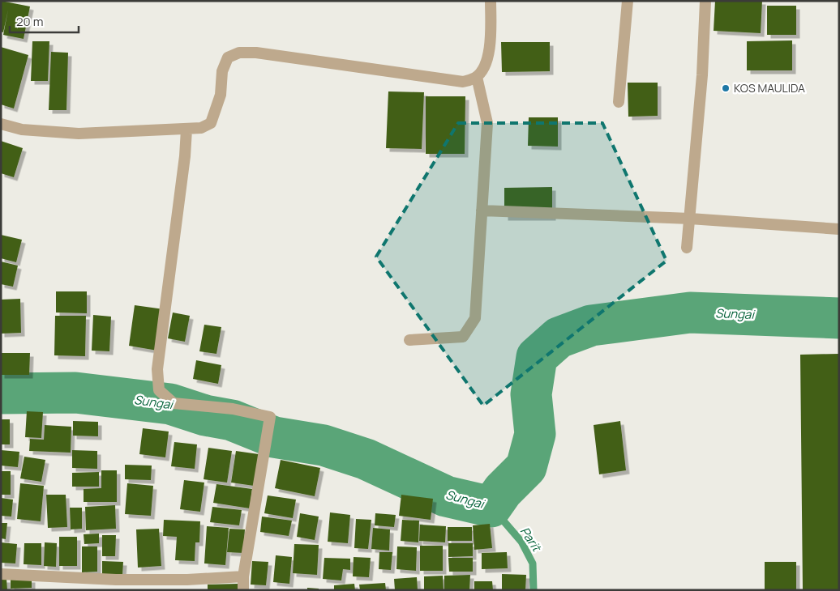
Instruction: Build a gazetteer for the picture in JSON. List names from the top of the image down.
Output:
{
  "water": ["Sungai", "Parit"],
  "places": ["KOS MAULIDA"],
  "scale_bar": "20 m"
}
